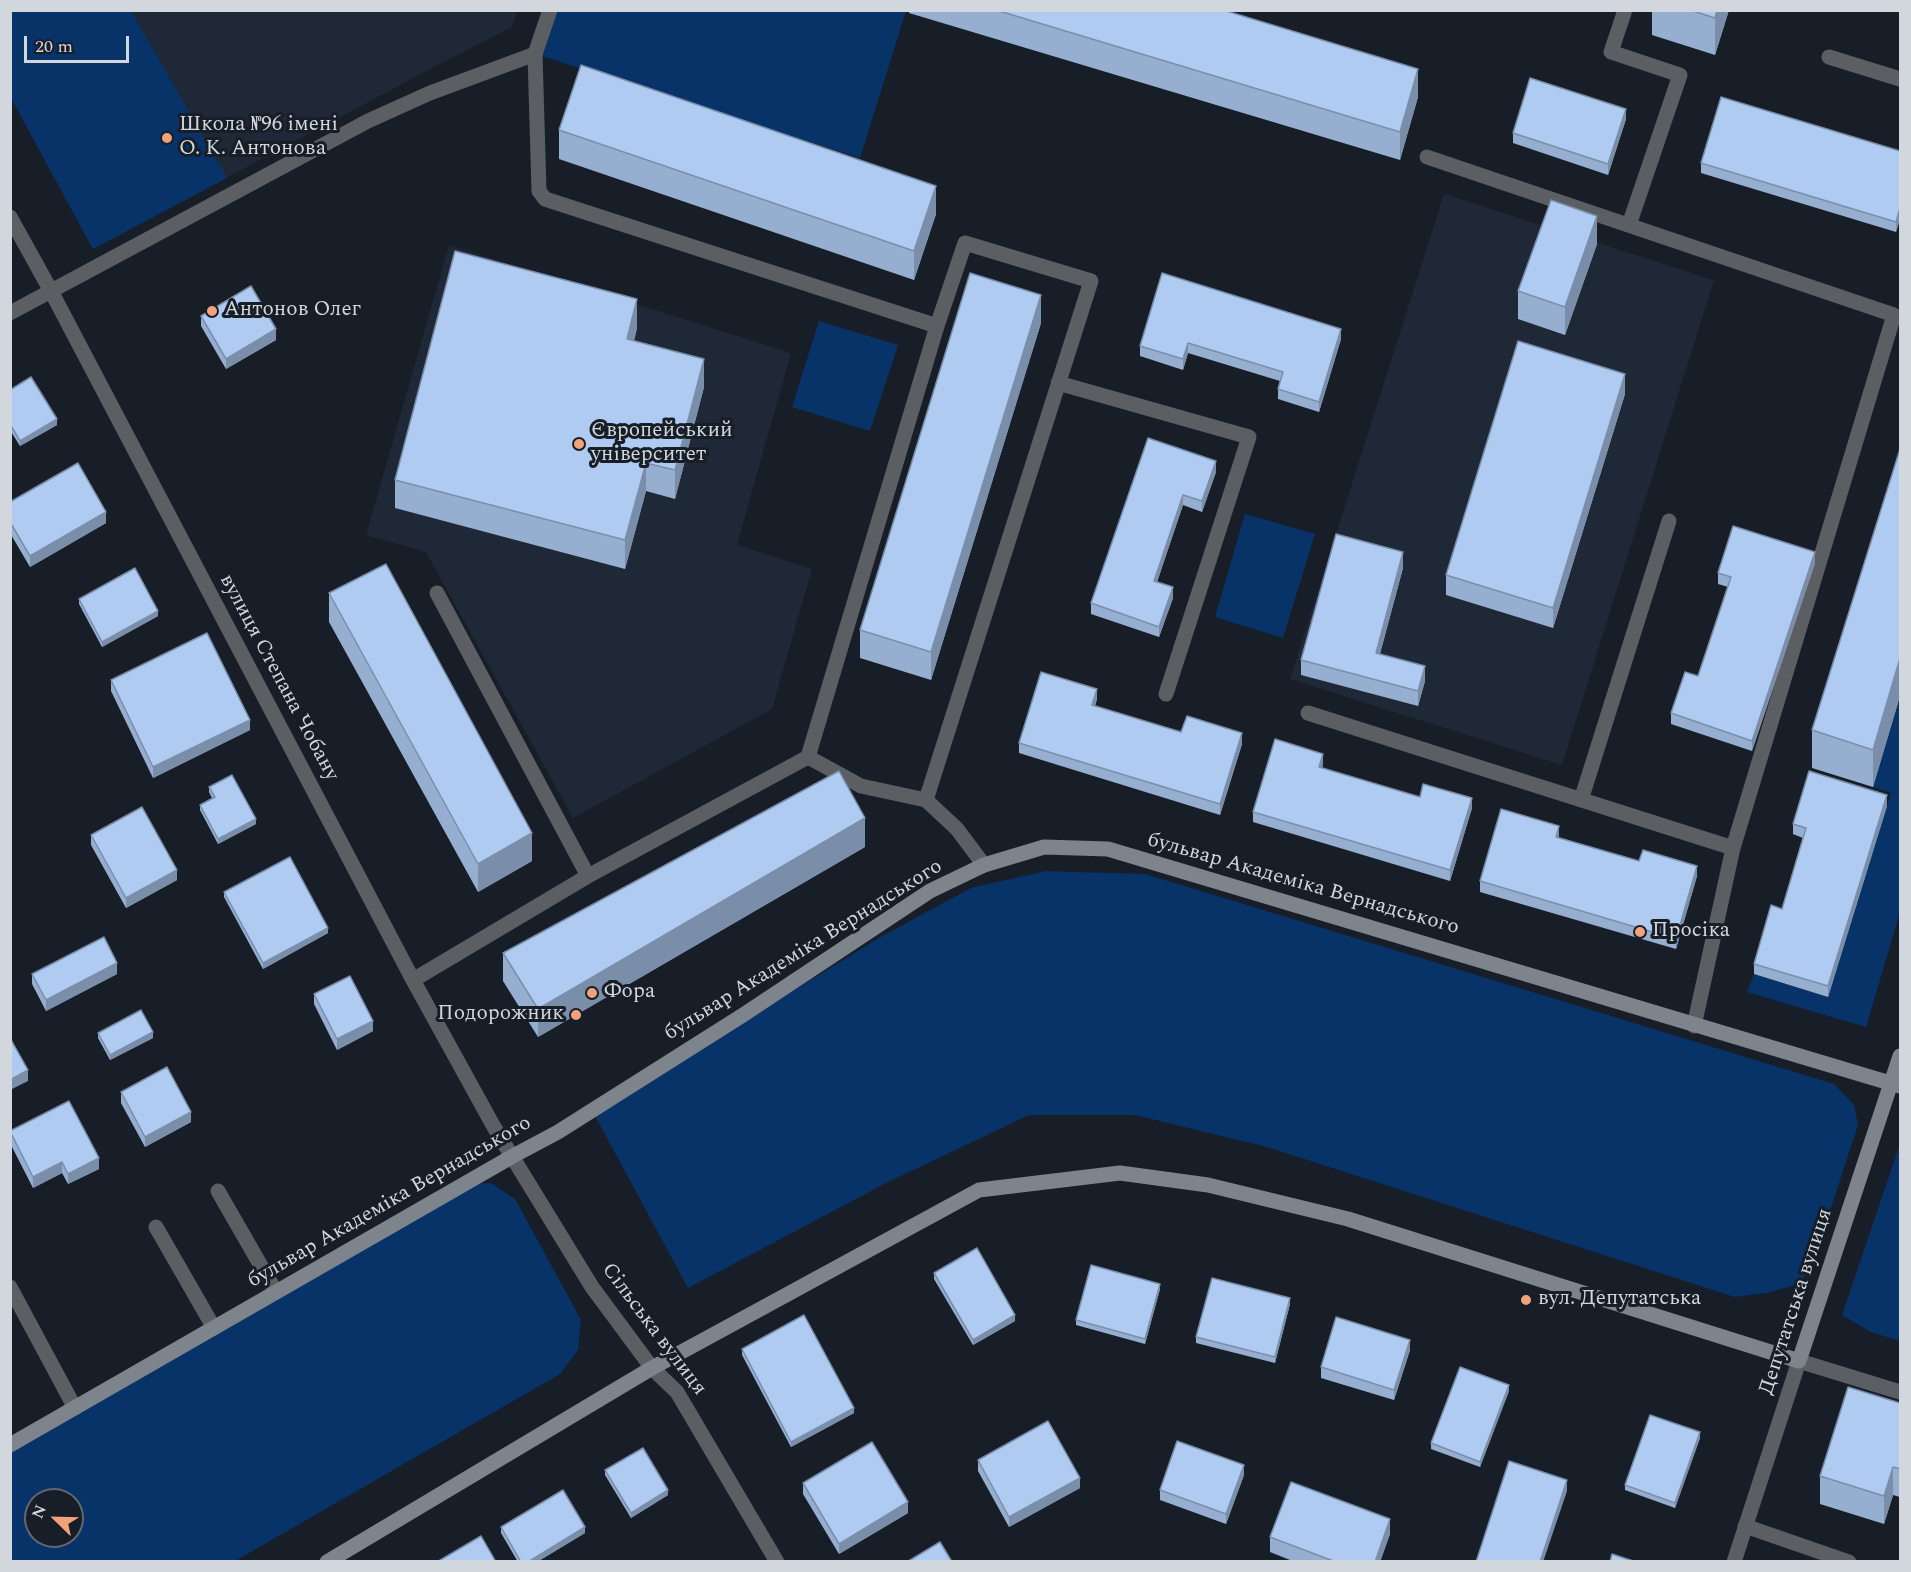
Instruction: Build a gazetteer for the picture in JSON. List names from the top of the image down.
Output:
{
  "streets": {
    "main road": ["бульвар Академіка Вернадського", "Депутатська вулиця"],
    "street": ["вулиця Степана Чобану", "Сільська вулиця"]
  },
  "crossings": [
    ["вулиця Степана Чобану", "бульвар Академіка Вернадського"],
    ["вулиця Степана Чобану", "Сільська вулиця"],
    ["бульвар Академіка Вернадського", "Депутатська вулиця"],
    ["бульвар Академіка Вернадського", "Сільська вулиця"]
  ],
  "places": [
    "Школа №96 імені О. К. Антонова",
    "Антонов Олег",
    "Європейський університет",
    "Просіка",
    "Фора",
    "Подорожник",
    "вул. Депутатська"
  ],
  "scale_bar": "20 m",
  "north": "top left"
}
